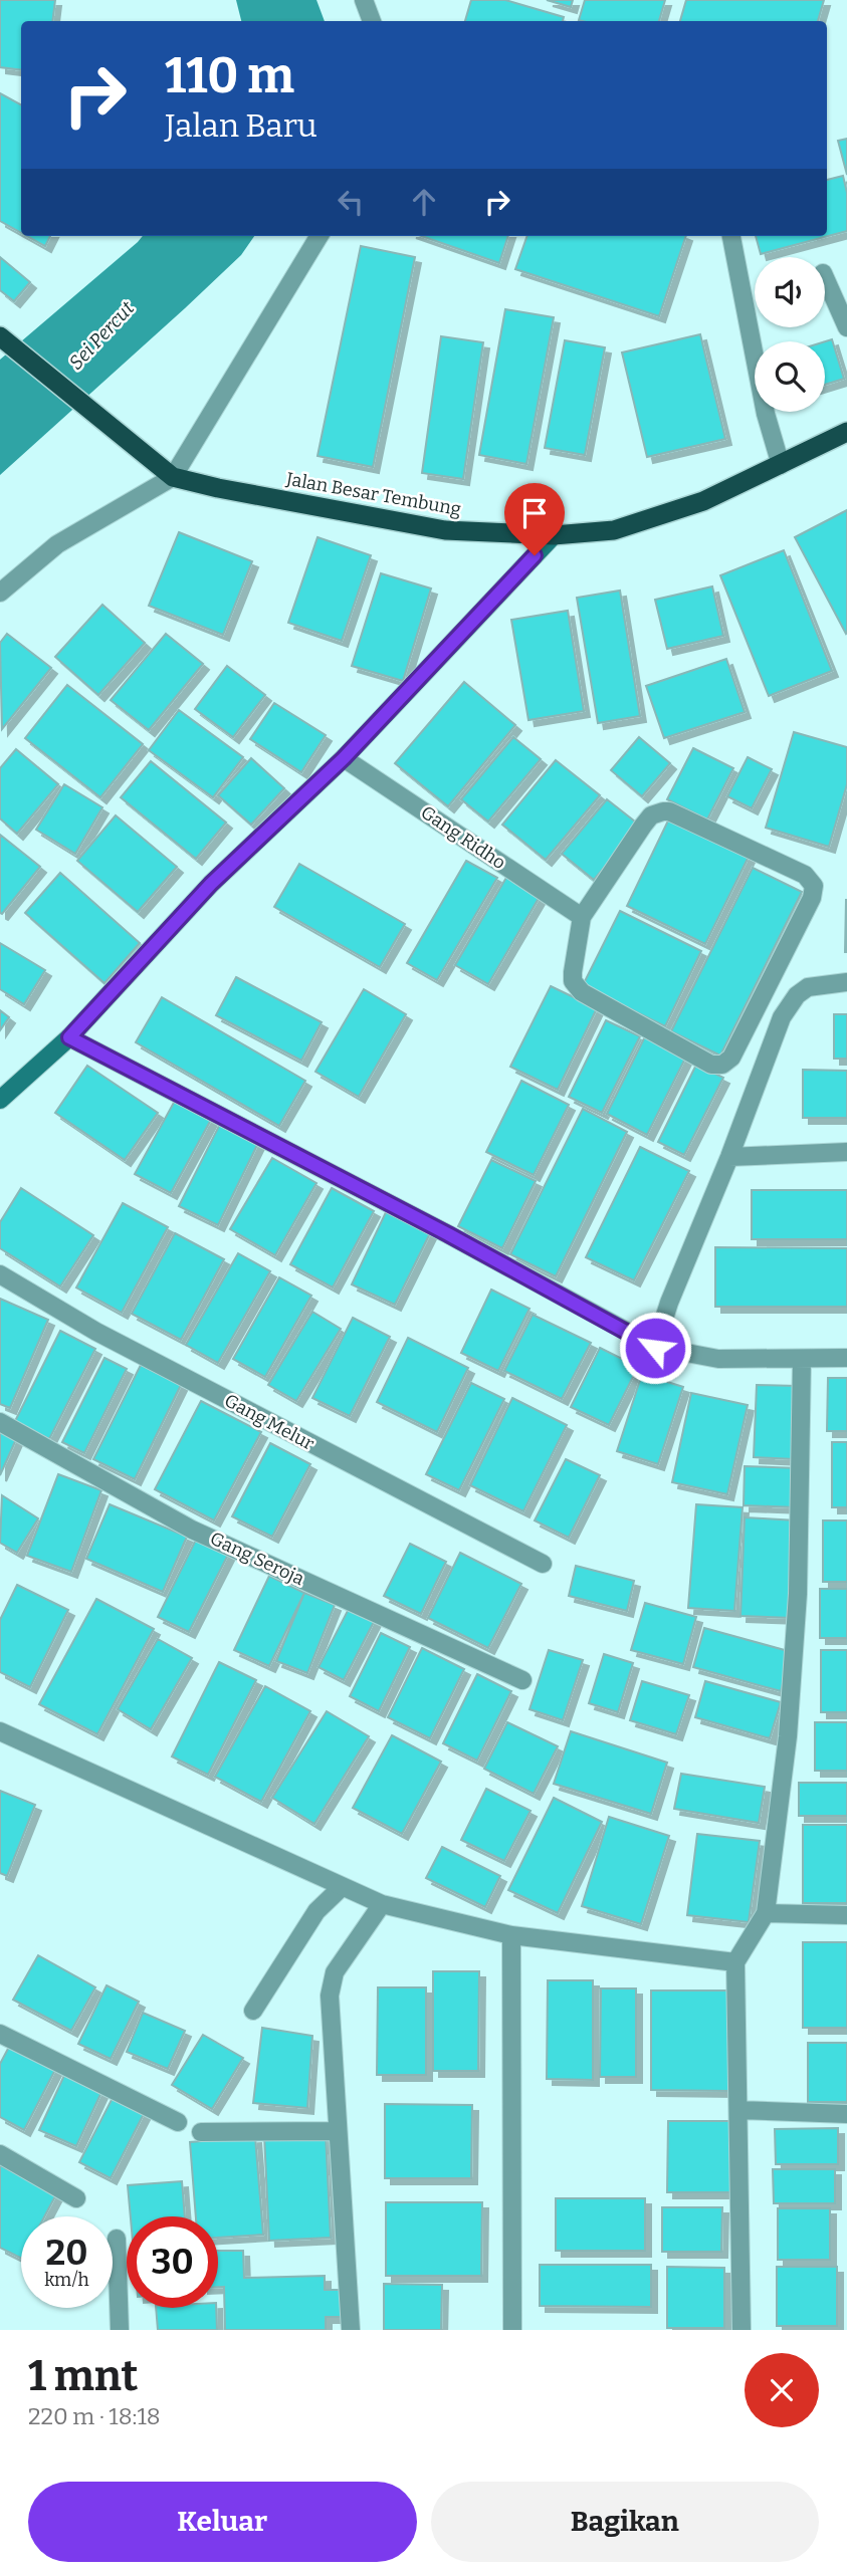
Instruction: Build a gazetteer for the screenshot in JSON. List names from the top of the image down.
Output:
{
  "streets": {
    "highway": ["Jalan Besar Tembung"],
    "street": ["Gang Ridho", "Gang Melur", "Gang Seroja"]
  },
  "water": ["Sei Percut"],
  "page": {
    "turn": ["110 m", "Jalan Baru"],
    "speed": "20 km/h",
    "limit": "30",
    "heading": ["1 mnt", "220 m · 18:18"],
    "buttons": ["Keluar", "Bagikan"]
  }
}
